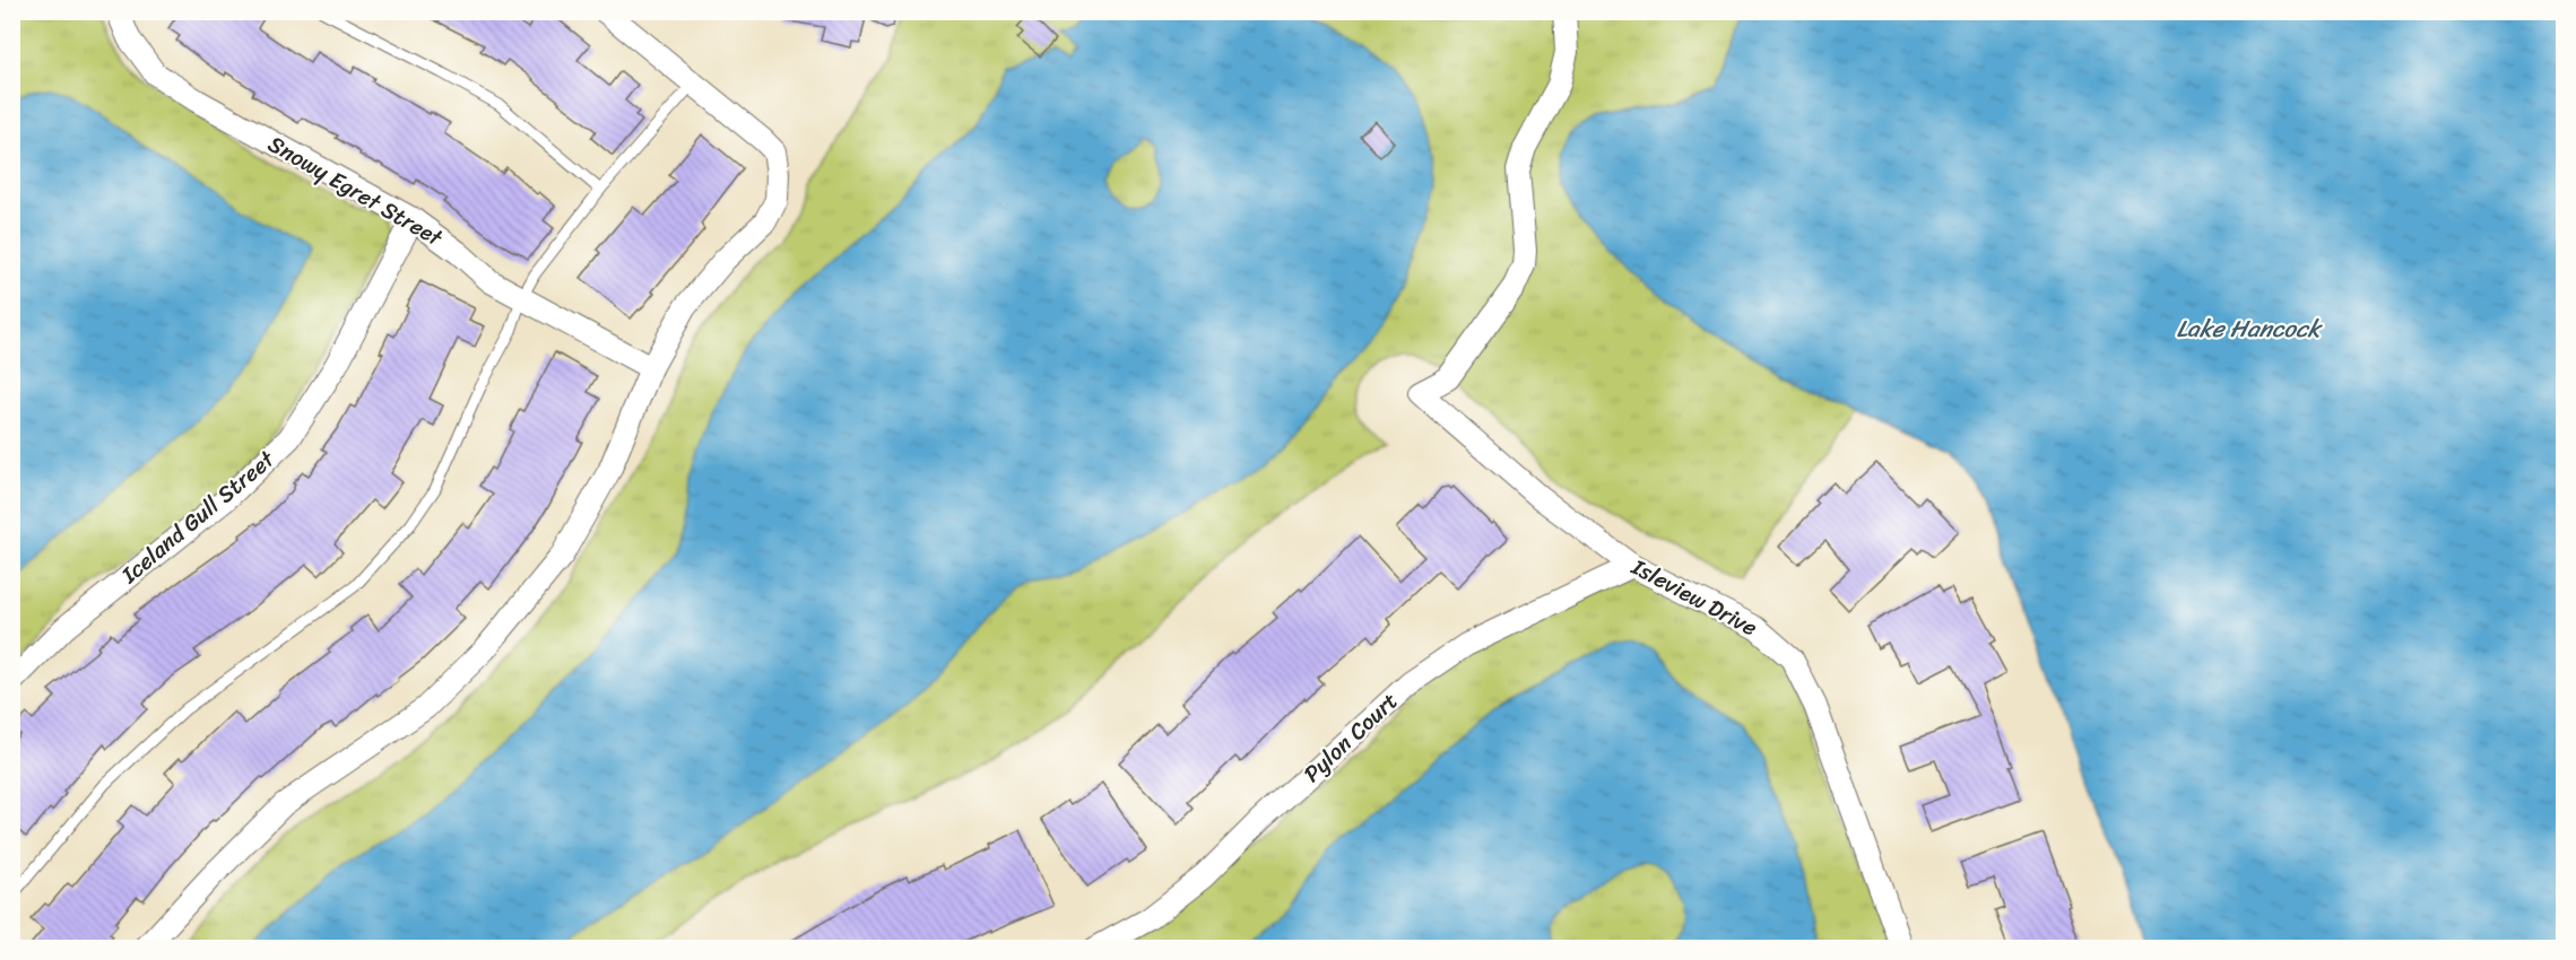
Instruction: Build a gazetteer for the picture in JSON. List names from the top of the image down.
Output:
{
  "streets": {
    "street": [
      "Snowy Egret Street",
      "Iceland Gull Street",
      "Isleview Drive",
      "Pylon Court"
    ]
  },
  "crossings": [
    ["Snowy Egret Street", "Iceland Gull Street"],
    ["Isleview Drive", "Pylon Court"]
  ],
  "water": ["Lake Hancock"]
}
